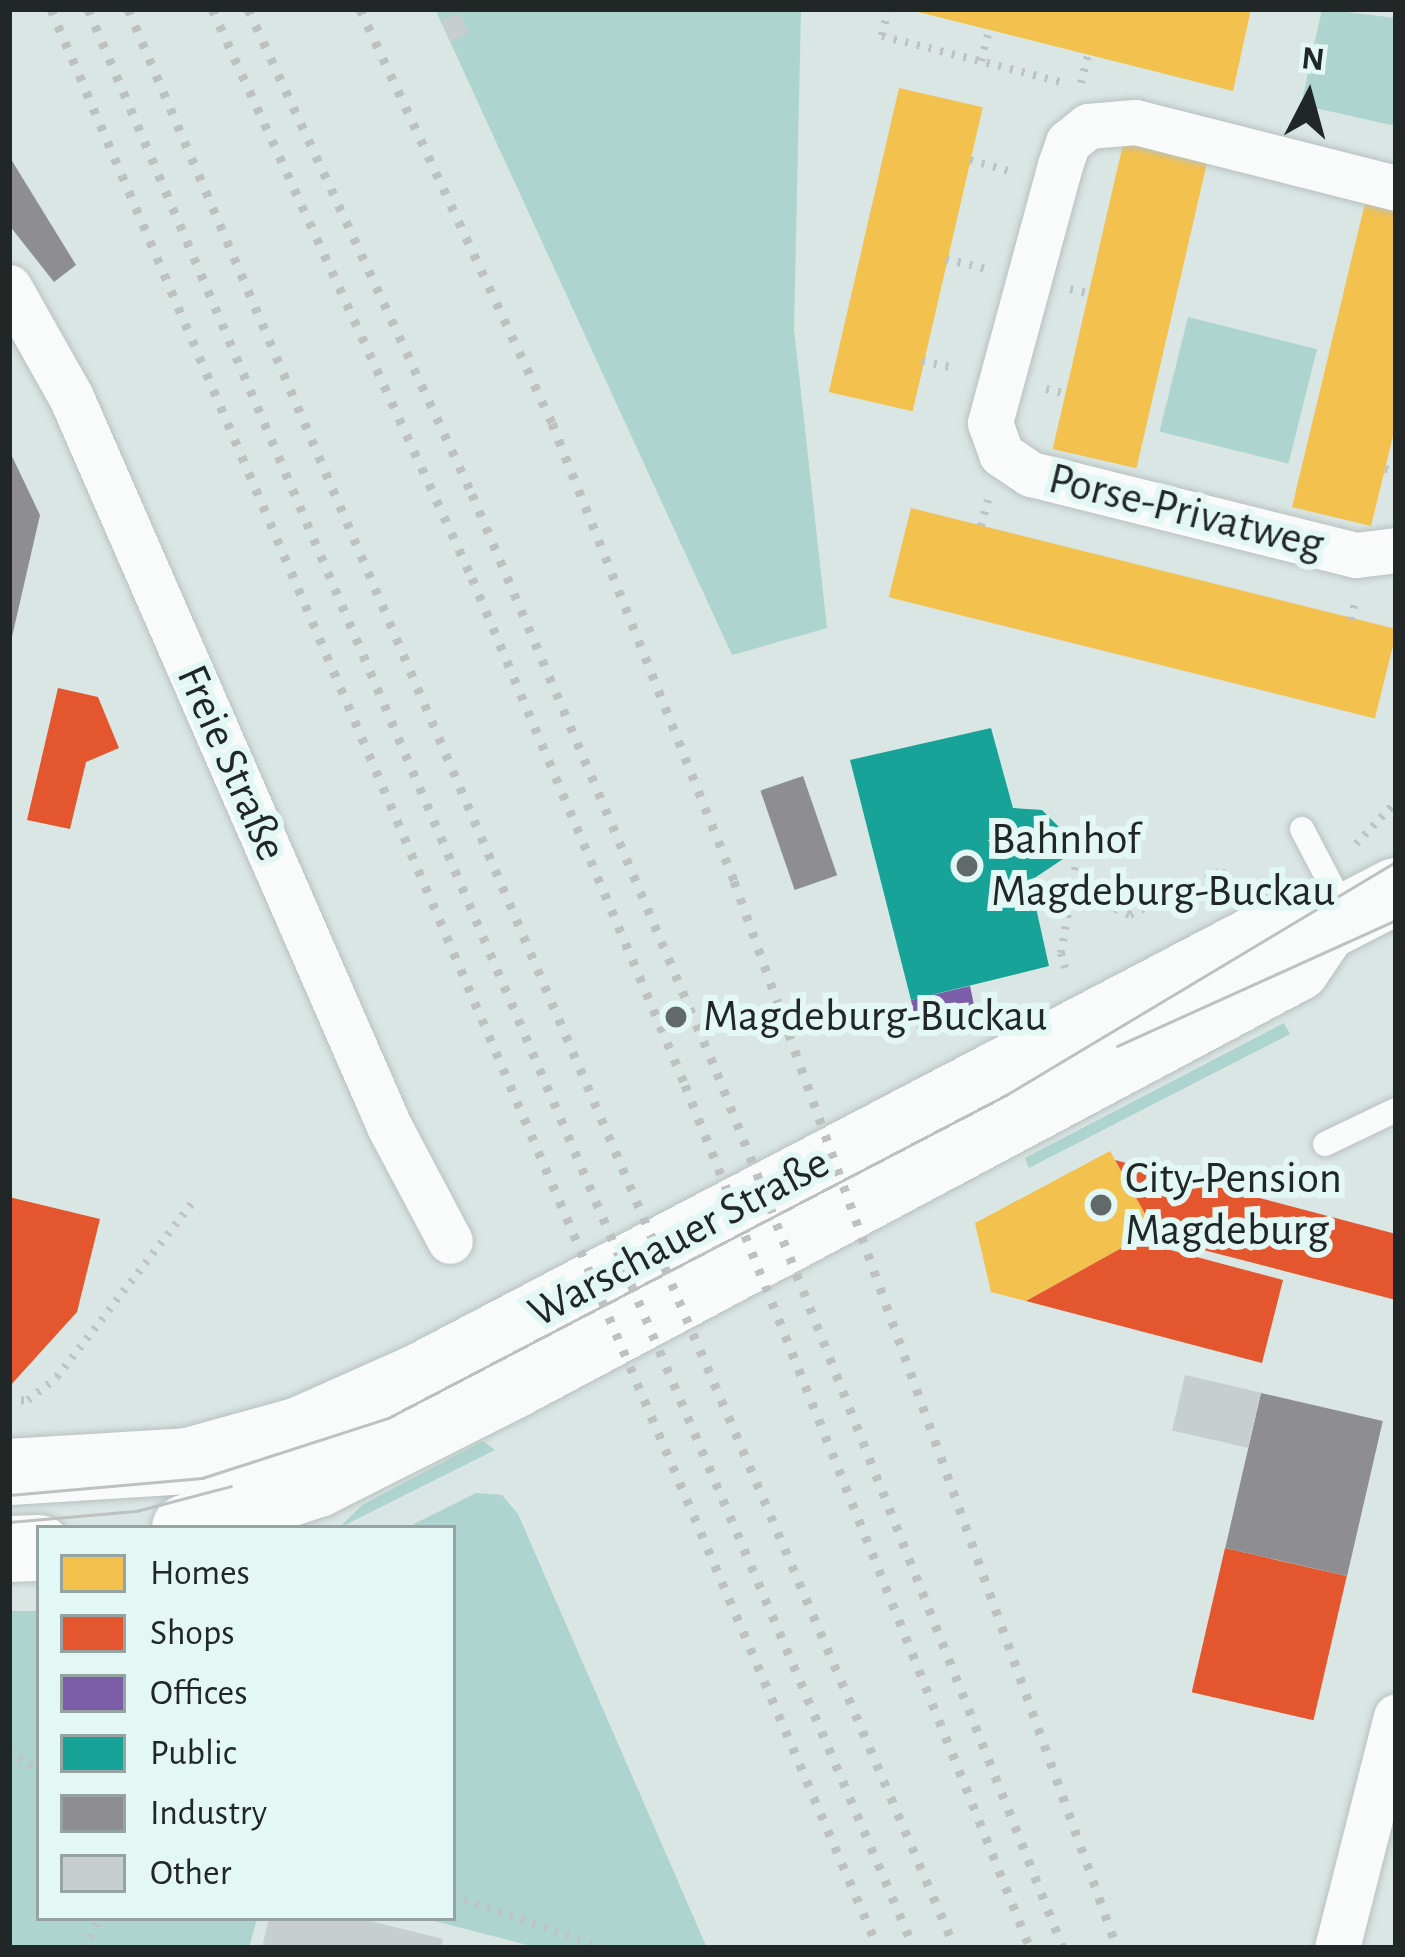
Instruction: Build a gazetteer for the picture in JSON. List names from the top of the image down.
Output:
{
  "streets": {
    "main road": ["Warschauer Straße"],
    "street": ["Porse-Privatweg", "Freie Straße"]
  },
  "places": ["Bahnhof Magdeburg-Buckau", "Magdeburg-Buckau", "City-Pension Magdeburg"],
  "legend": [
    "Homes",
    "Shops",
    "Offices",
    "Public",
    "Industry",
    "Other"
  ],
  "north": "top"
}
